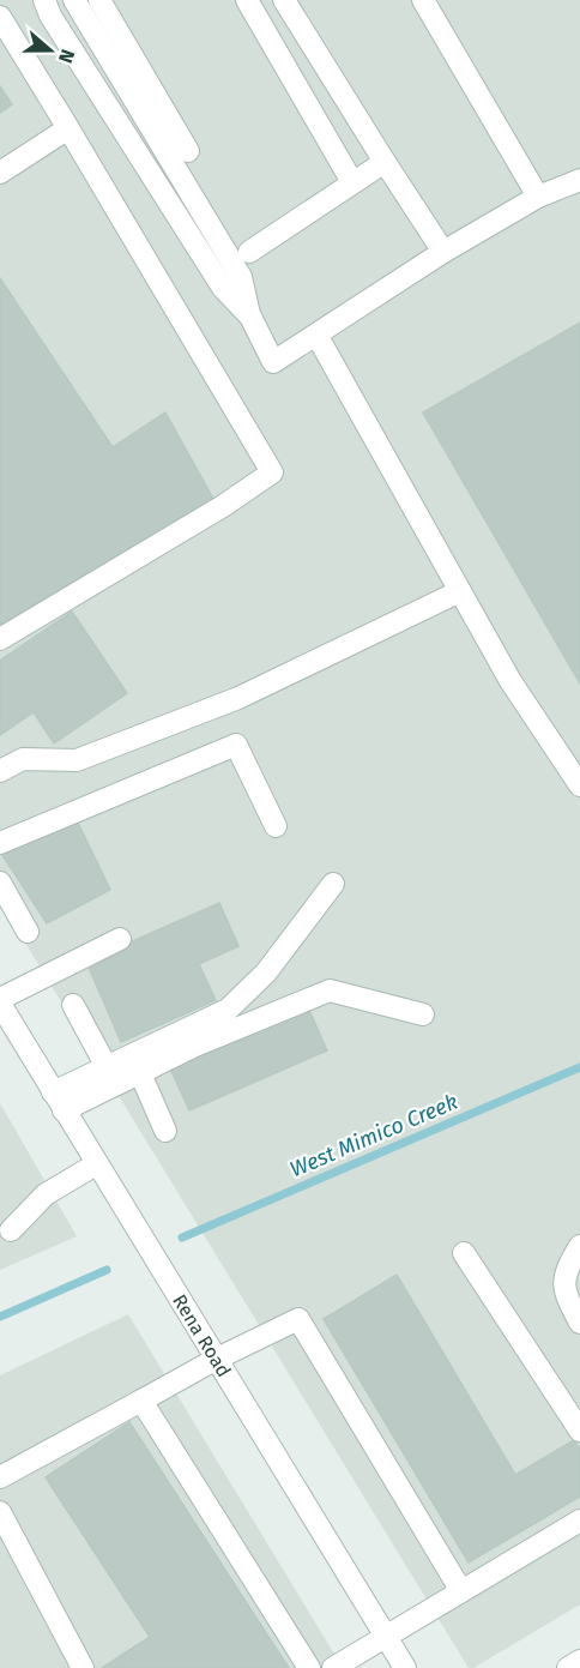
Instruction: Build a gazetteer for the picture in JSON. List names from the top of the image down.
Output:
{
  "streets": {
    "street": ["Rena Road"]
  },
  "water": ["West Mimico Creek"],
  "north": "right"
}
